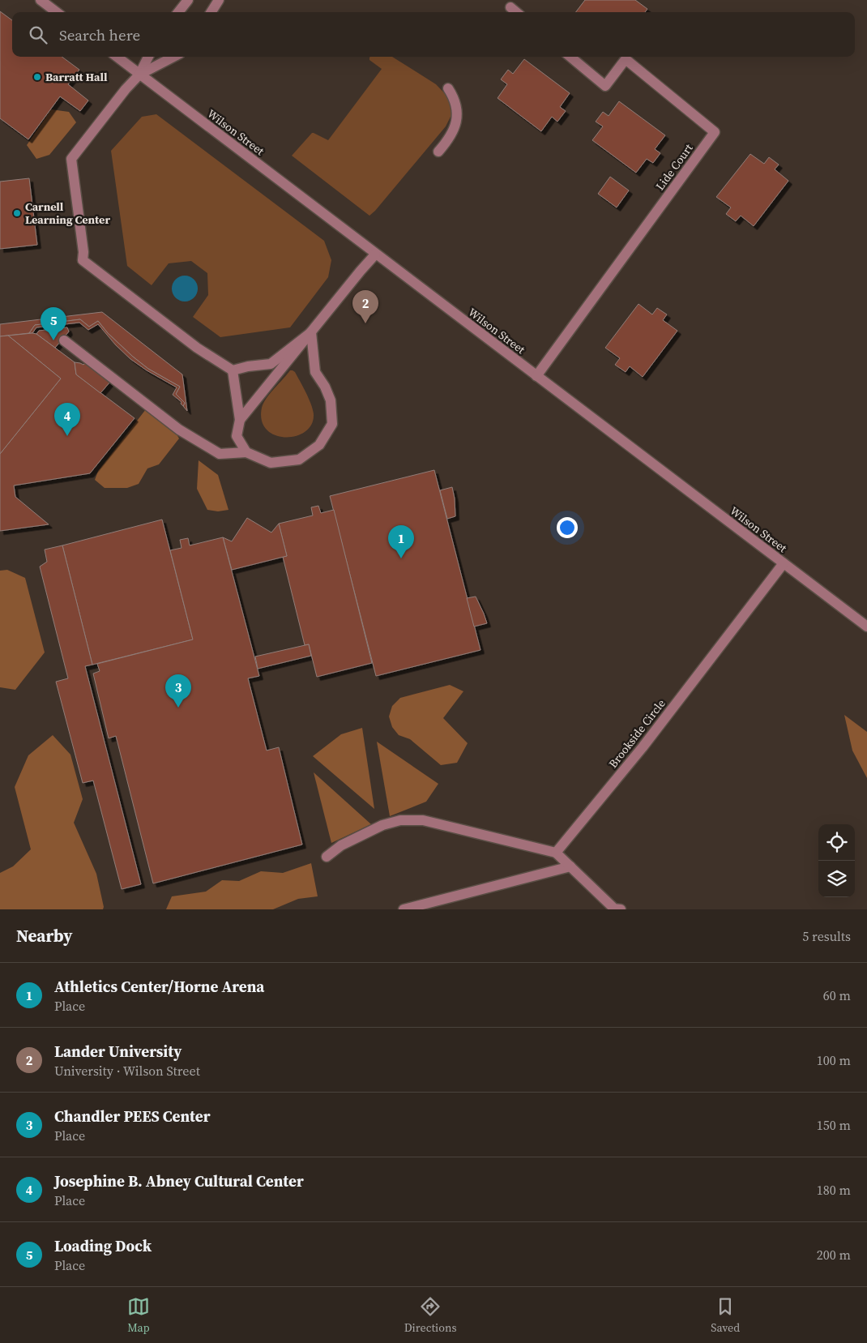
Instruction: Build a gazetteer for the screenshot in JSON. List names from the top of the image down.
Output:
{
  "streets": {
    "street": ["Wilson Street", "Lide Court", "Brookside Circle"]
  },
  "crossings": [
    ["Wilson Street", "Lide Court"],
    ["Wilson Street", "Brookside Circle"]
  ],
  "places": ["Barratt Hall", "Carnell Learning Center"],
  "page": {
    "search": "Search here",
    "pins": [
      "2",
      "5",
      "4",
      "1",
      "3"
    ],
    "heading": ["Nearby", "5 results"],
    "list": [
      {
        "mark": "1",
        "name": "Athletics Center/Horne Arena",
        "note": "Place",
        "value": "60 m"
      },
      {
        "mark": "2",
        "name": "Lander University",
        "note": "University · Wilson Street",
        "value": "100 m"
      },
      {
        "mark": "3",
        "name": "Chandler PEES Center",
        "note": "Place",
        "value": "150 m"
      },
      {
        "mark": "4",
        "name": "Josephine B. Abney Cultural Center",
        "note": "Place",
        "value": "180 m"
      },
      {
        "mark": "5",
        "name": "Loading Dock",
        "note": "Place",
        "value": "200 m"
      }
    ],
    "nav": ["Map", "Directions", "Saved"]
  }
}
